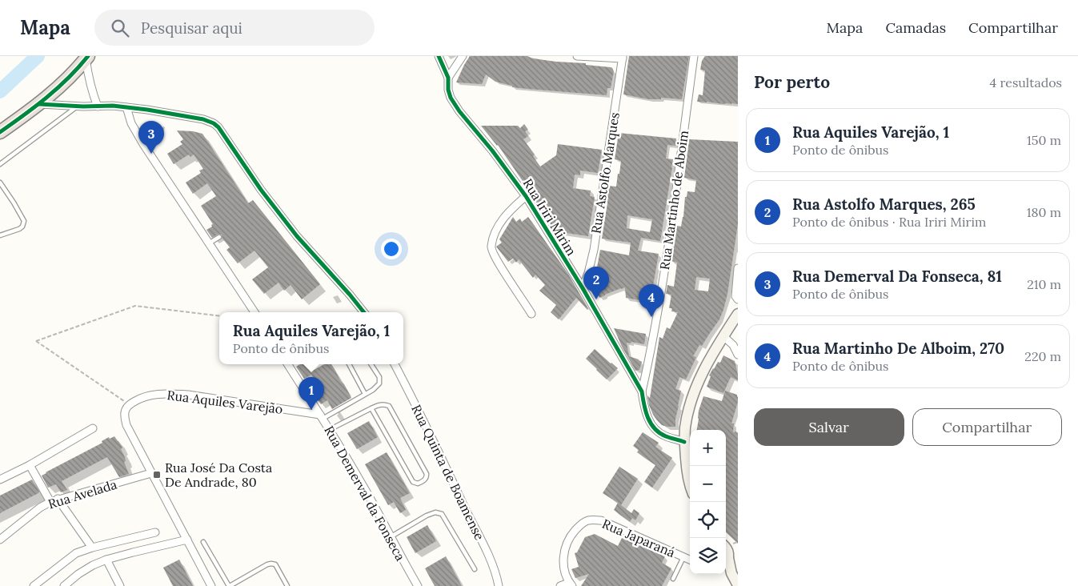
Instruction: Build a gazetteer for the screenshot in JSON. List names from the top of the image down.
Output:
{
  "streets": {
    "street": [
      "Rua Astolfo Marques",
      "Rua Martinho de Aboim",
      "Rua Iriri Mirim",
      "Rua Aquiles Varejão",
      "Rua Quinta de Boamense",
      "Rua Demerval da Fonseca",
      "Rua Avelada",
      "Rua Japaraná"
    ]
  },
  "crossings": [
    ["Rua Astolfo Marques", "Rua Iriri Mirim"],
    ["Rua Martinho de Aboim", "Rua Iriri Mirim"],
    ["Rua Aquiles Varejão", "Rua Demerval da Fonseca"]
  ],
  "places": {
    "transit": ["Rua José Da Costa De Andrade, 80"]
  },
  "page": {
    "header": "Mapa",
    "search": "Pesquisar aqui",
    "nav": ["Mapa", "Camadas", "Compartilhar"],
    "heading": ["Por perto", "4 resultados"],
    "list": [
      {
        "mark": "1",
        "name": "Rua Aquiles Varejão, 1",
        "note": "Ponto de ônibus",
        "value": "150 m"
      },
      {
        "mark": "2",
        "name": "Rua Astolfo Marques, 265",
        "note": "Ponto de ônibus · Rua Iriri Mirim",
        "value": "180 m"
      },
      {
        "mark": "3",
        "name": "Rua Demerval Da Fonseca, 81",
        "note": "Ponto de ônibus",
        "value": "210 m"
      },
      {
        "mark": "4",
        "name": "Rua Martinho De Alboim, 270",
        "note": "Ponto de ônibus",
        "value": "220 m"
      }
    ],
    "pins": [
      "3",
      "2",
      "4",
      "1"
    ],
    "popup": ["Rua Aquiles Varejão, 1", "Ponto de ônibus"],
    "buttons": ["Salvar", "Compartilhar"],
    "map_buttons": ["+", "−"]
  }
}
